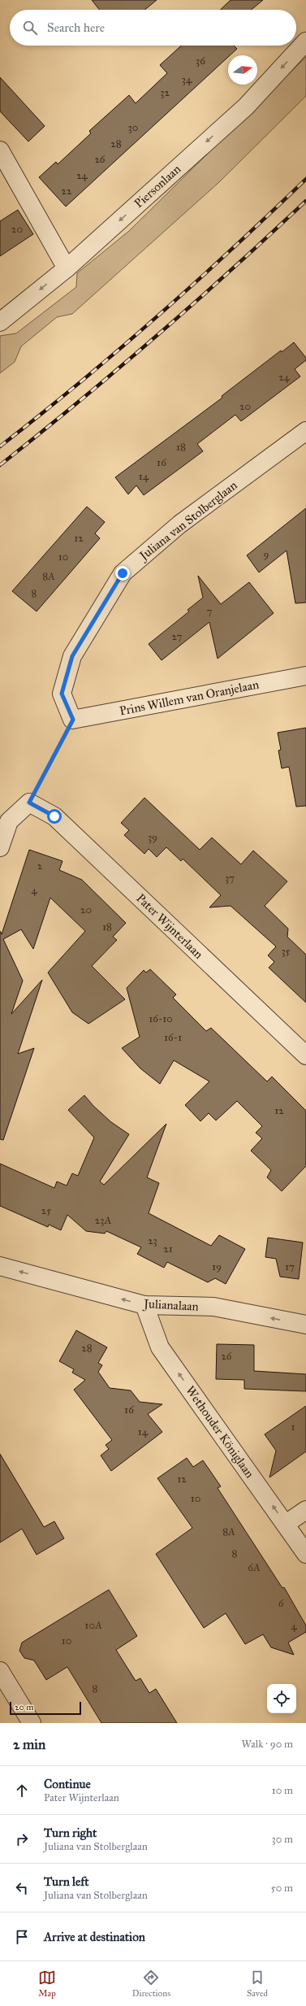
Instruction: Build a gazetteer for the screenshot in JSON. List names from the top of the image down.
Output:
{
  "streets": {
    "street": [
      "Piersonlaan",
      "Juliana van Stolberglaan",
      "Prins Willem van Oranjelaan",
      "Pater Wijnterlaan",
      "Julianalaan",
      "Wethouder Königlaan"
    ]
  },
  "crossings": [
    ["Juliana van Stolberglaan", "Prins Willem van Oranjelaan"],
    ["Julianalaan", "Wethouder Königlaan"]
  ],
  "one_way": ["Piersonlaan", "Julianalaan", "Wethouder Königlaan"],
  "house_numbers": [
    "36",
    "34",
    "32",
    "30",
    "28",
    "26",
    "24",
    "22",
    "20",
    "24",
    "20",
    "18",
    "16",
    "14",
    "12",
    "9",
    "10",
    "8A",
    "8",
    "7",
    "27",
    "39",
    "2",
    "37",
    "4",
    "20",
    "18",
    "35",
    "16-10",
    "16-1",
    "12",
    "25",
    "23A",
    "23",
    "21",
    "19",
    "17",
    "28",
    "26",
    "16",
    "1",
    "14",
    "12",
    "10",
    "8A",
    "8",
    "6A",
    "6",
    "10A",
    "4",
    "10",
    "8"
  ],
  "scale_bar": "20 m",
  "north": "right",
  "page": {
    "search": "Search here",
    "scale": "20 m",
    "heading": ["2 min", "Walk · 90 m"],
    "list": [
      ["Continue", "Pater Wijnterlaan", "10 m"],
      ["Turn right", "Juliana van Stolberglaan", "30 m"],
      ["Turn left", "Juliana van Stolberglaan", "50 m"],
      "Arrive at destination"
    ],
    "nav": ["Map", "Directions", "Saved"]
  }
}
